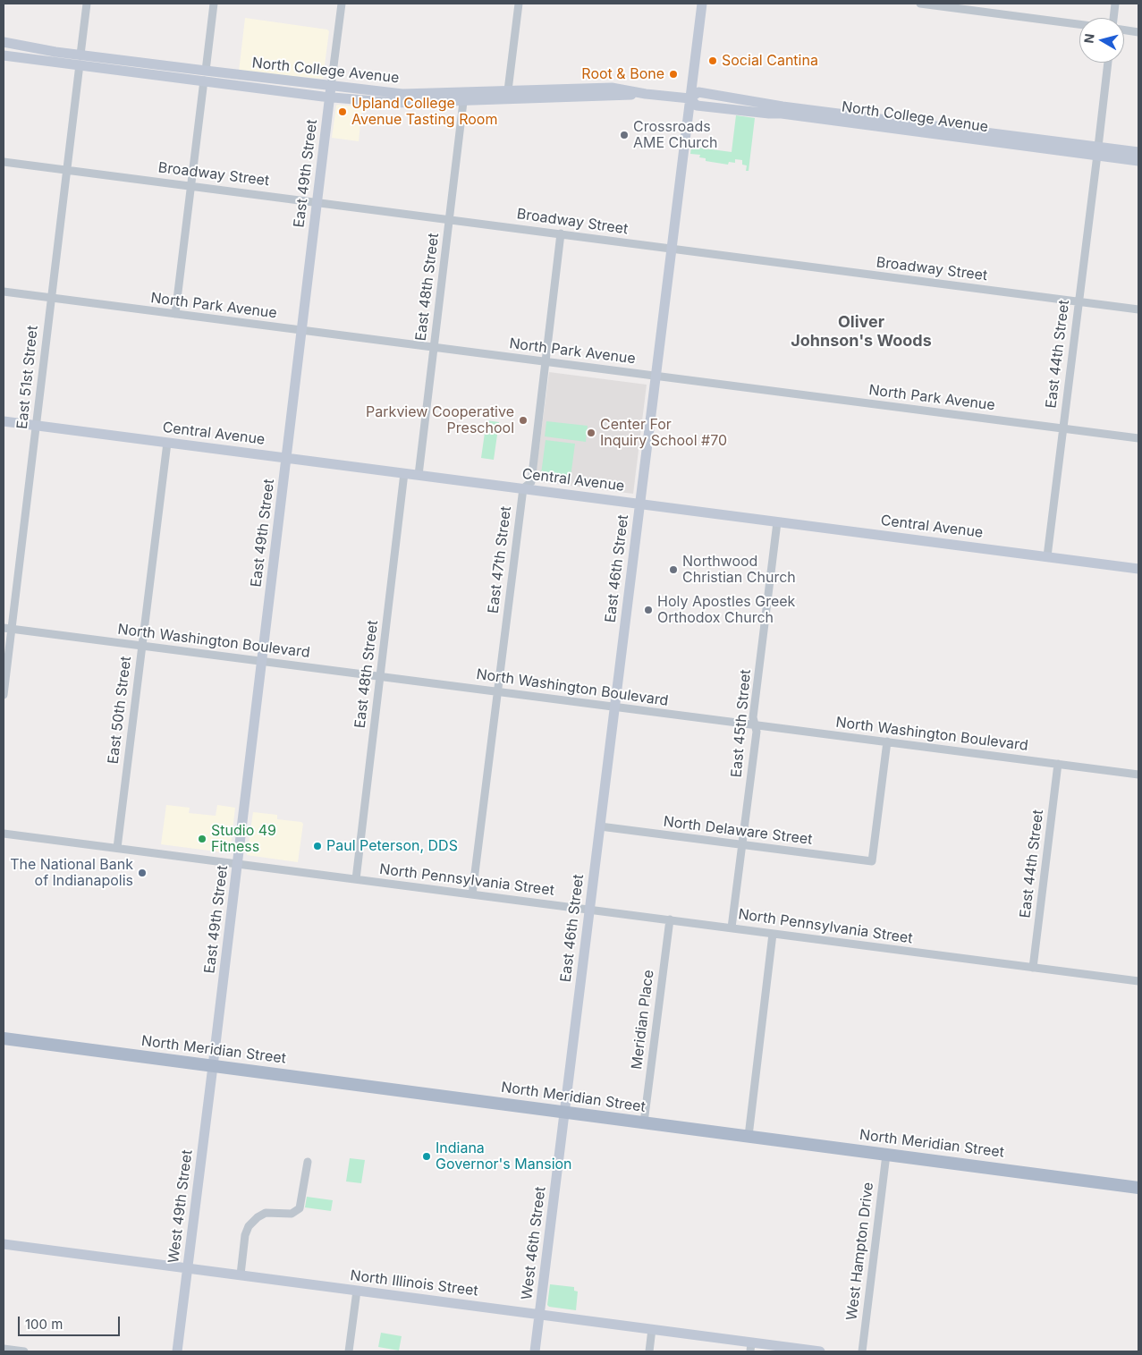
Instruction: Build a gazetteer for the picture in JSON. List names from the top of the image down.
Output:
{
  "streets": {
    "main road": [
      "North College Avenue",
      "East 49th Street",
      "Central Avenue",
      "East 46th Street",
      "North Meridian Street",
      "West 49th Street",
      "West 46th Street",
      "North Illinois Street"
    ],
    "street": [
      "Broadway Street",
      "East 48th Street",
      "North Park Avenue",
      "East 44th Street",
      "East 51st Street",
      "East 47th Street",
      "North Washington Boulevard",
      "East 50th Street",
      "East 45th Street",
      "North Delaware Street",
      "North Pennsylvania Street",
      "Meridian Place",
      "West Hampton Drive"
    ]
  },
  "crossings": [
    ["North College Avenue", "East 49th Street"],
    ["North College Avenue", "East 48th Street"],
    ["North College Avenue", "East 44th Street"],
    ["North College Avenue", "East 51st Street"],
    ["North College Avenue", "East 46th Street"],
    ["East 49th Street", "Broadway Street"],
    ["East 49th Street", "North Park Avenue"],
    ["East 49th Street", "Central Avenue"],
    ["East 49th Street", "North Washington Boulevard"],
    ["East 49th Street", "North Pennsylvania Street"],
    ["East 49th Street", "North Meridian Street"],
    ["East 49th Street", "West 49th Street"],
    ["Broadway Street", "East 48th Street"],
    ["Broadway Street", "East 44th Street"],
    ["Broadway Street", "East 51st Street"],
    ["Broadway Street", "East 47th Street"],
    ["Broadway Street", "East 46th Street"],
    ["East 48th Street", "North Park Avenue"],
    ["East 48th Street", "Central Avenue"],
    ["East 48th Street", "North Washington Boulevard"],
    ["East 48th Street", "North Pennsylvania Street"],
    ["North Park Avenue", "East 44th Street"],
    ["North Park Avenue", "East 51st Street"],
    ["North Park Avenue", "East 47th Street"],
    ["North Park Avenue", "East 46th Street"],
    ["East 44th Street", "Central Avenue"],
    ["East 44th Street", "North Washington Boulevard"],
    ["East 44th Street", "North Pennsylvania Street"],
    ["East 51st Street", "Central Avenue"],
    ["East 51st Street", "North Washington Boulevard"],
    ["Central Avenue", "East 47th Street"],
    ["Central Avenue", "East 46th Street"],
    ["Central Avenue", "East 50th Street"],
    ["Central Avenue", "East 45th Street"],
    ["East 47th Street", "North Washington Boulevard"],
    ["East 47th Street", "North Pennsylvania Street"],
    ["East 46th Street", "North Washington Boulevard"],
    ["East 46th Street", "North Delaware Street"],
    ["East 46th Street", "North Pennsylvania Street"],
    ["East 46th Street", "North Meridian Street"],
    ["East 46th Street", "West 46th Street"],
    ["North Washington Boulevard", "East 50th Street"],
    ["North Washington Boulevard", "East 45th Street"],
    ["North Washington Boulevard", "North Delaware Street"],
    ["East 50th Street", "North Pennsylvania Street"],
    ["East 45th Street", "North Delaware Street"],
    ["East 45th Street", "North Pennsylvania Street"],
    ["North Pennsylvania Street", "Meridian Place"],
    ["Meridian Place", "North Meridian Street"],
    ["North Meridian Street", "West 49th Street"],
    ["North Meridian Street", "West 46th Street"],
    ["North Meridian Street", "West Hampton Drive"],
    ["West 49th Street", "North Illinois Street"],
    ["West 46th Street", "North Illinois Street"]
  ],
  "districts": ["Oliver Johnson's Woods"],
  "places": [
    "Social Cantina",
    "Root & Bone",
    "Upland College Avenue Tasting Room",
    "Crossroads AME Church",
    "Parkview Cooperative Preschool",
    "Center For Inquiry School #70",
    "Northwood Christian Church",
    "Holy Apostles Greek Orthodox Church",
    "Studio 49 Fitness",
    "Paul Peterson, DDS",
    "The National Bank of Indianapolis",
    "Indiana Governor's Mansion"
  ],
  "scale_bar": "100 m",
  "north": "left"
}
